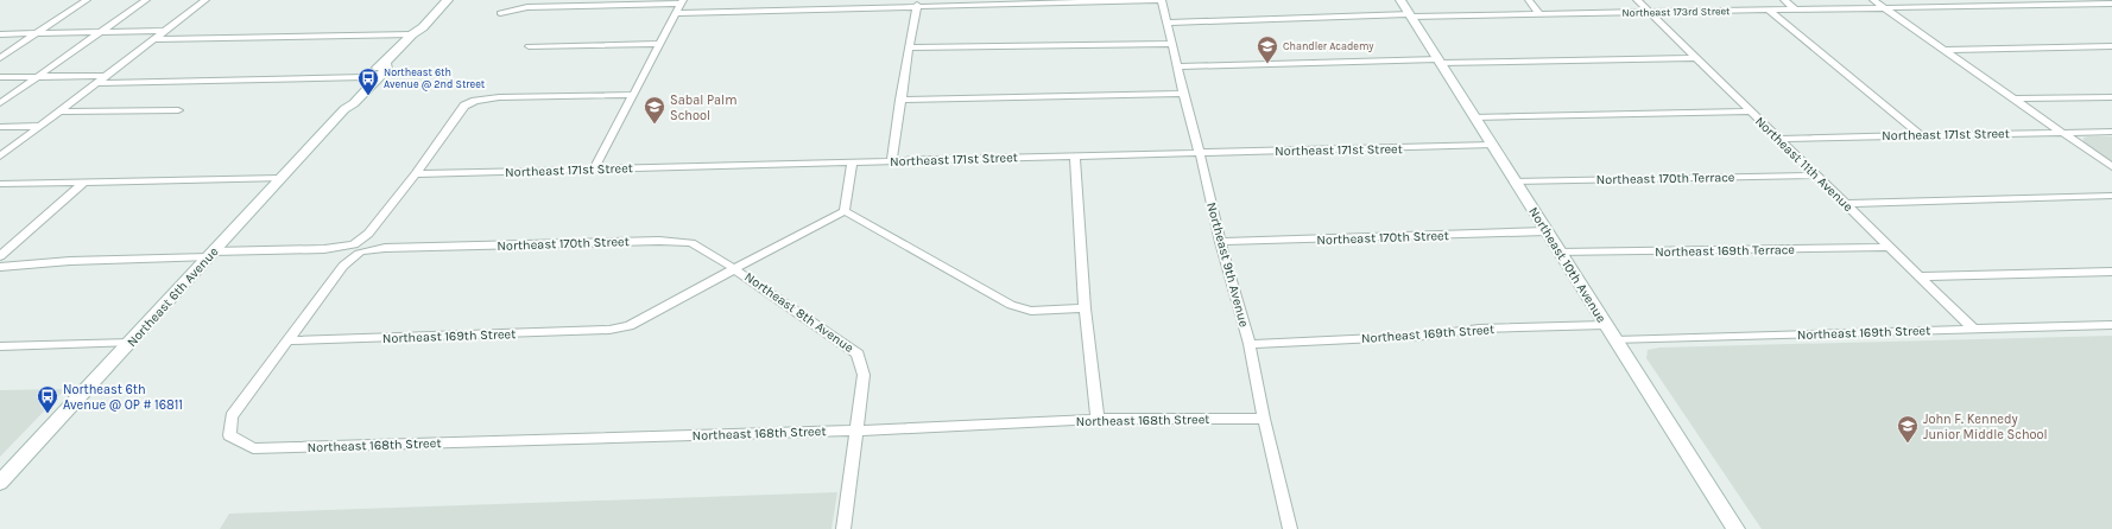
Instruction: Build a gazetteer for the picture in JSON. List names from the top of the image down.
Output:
{
  "streets": {
    "main road": ["Northeast 10th Avenue", "Northeast 6th Avenue"],
    "street": [
      "Northeast 173rd Street",
      "Northeast 171st Street",
      "Northeast 11th Avenue",
      "Northeast 170th Terrace",
      "Northeast 170th Street",
      "Northeast 169th Terrace",
      "Northeast 9th Avenue",
      "Northeast 8th Avenue",
      "Northeast 169th Street",
      "Northeast 168th Street"
    ]
  },
  "crossings": [
    ["Northeast 173rd Street", "Northeast 11th Avenue"],
    ["Northeast 173rd Street", "Northeast 9th Avenue"],
    ["Northeast 173rd Street", "Northeast 10th Avenue"],
    ["Northeast 171st Street", "Northeast 11th Avenue"],
    ["Northeast 171st Street", "Northeast 9th Avenue"],
    ["Northeast 171st Street", "Northeast 10th Avenue"],
    ["Northeast 11th Avenue", "Northeast 170th Terrace"],
    ["Northeast 11th Avenue", "Northeast 169th Terrace"],
    ["Northeast 11th Avenue", "Northeast 169th Street"],
    ["Northeast 170th Terrace", "Northeast 10th Avenue"],
    ["Northeast 170th Street", "Northeast 9th Avenue"],
    ["Northeast 170th Street", "Northeast 10th Avenue"],
    ["Northeast 170th Street", "Northeast 6th Avenue"],
    ["Northeast 170th Street", "Northeast 8th Avenue"],
    ["Northeast 170th Street", "Northeast 169th Street"],
    ["Northeast 169th Terrace", "Northeast 10th Avenue"],
    ["Northeast 9th Avenue", "Northeast 169th Street"],
    ["Northeast 9th Avenue", "Northeast 168th Street"],
    ["Northeast 10th Avenue", "Northeast 169th Street"],
    ["Northeast 8th Avenue", "Northeast 169th Street"],
    ["Northeast 8th Avenue", "Northeast 168th Street"],
    ["Northeast 169th Street", "Northeast 168th Street"]
  ],
  "places": {
    "school or university": ["Chandler Academy", "Sabal Palm School", "John F. Kennedy Junior Middle School"],
    "bus stop": ["Northeast 6th Avenue @ 2nd Street", "Northeast 6th Avenue @ OP # 16811"]
  }
}
